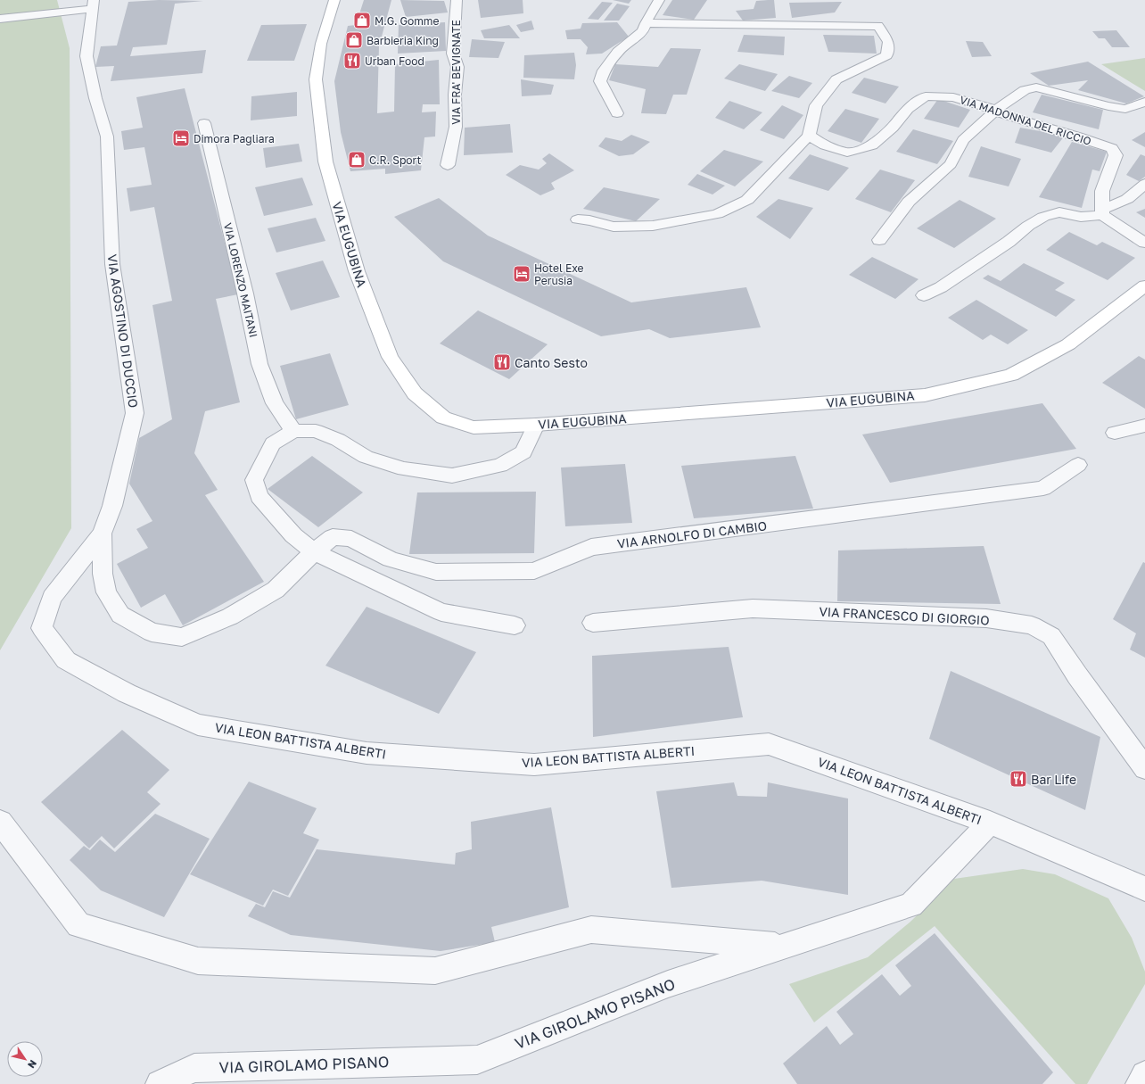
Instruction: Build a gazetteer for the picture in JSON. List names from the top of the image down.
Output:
{
  "streets": {
    "main road": ["VIA EUGUBINA"],
    "street": [
      "VIA FRA' BEVIGNATE",
      "VIA MADONNA DEL RICCIO",
      "VIA LORENZO MAITANI",
      "VIA AGOSTINO DI DUCCIO",
      "VIA ARNOLFO DI CAMBIO",
      "VIA FRANCESCO DI GIORGIO",
      "VIA LEON BATTISTA ALBERTI",
      "VIA GIROLAMO PISANO"
    ]
  },
  "crossings": [
    ["VIA AGOSTINO DI DUCCIO", "VIA ARNOLFO DI CAMBIO"],
    ["VIA AGOSTINO DI DUCCIO", "VIA LEON BATTISTA ALBERTI"],
    ["VIA LEON BATTISTA ALBERTI", "VIA GIROLAMO PISANO"]
  ],
  "places": {
    "shop": ["M.G. Gomme", "Barbieria King", "C.R. Sport"],
    "restaurant": ["Urban Food", "Canto Sesto", "Bar Life"],
    "hotel": ["Dimora Pagliara", "Hotel Exe Perusia"]
  },
  "north": "bottom right"
}
